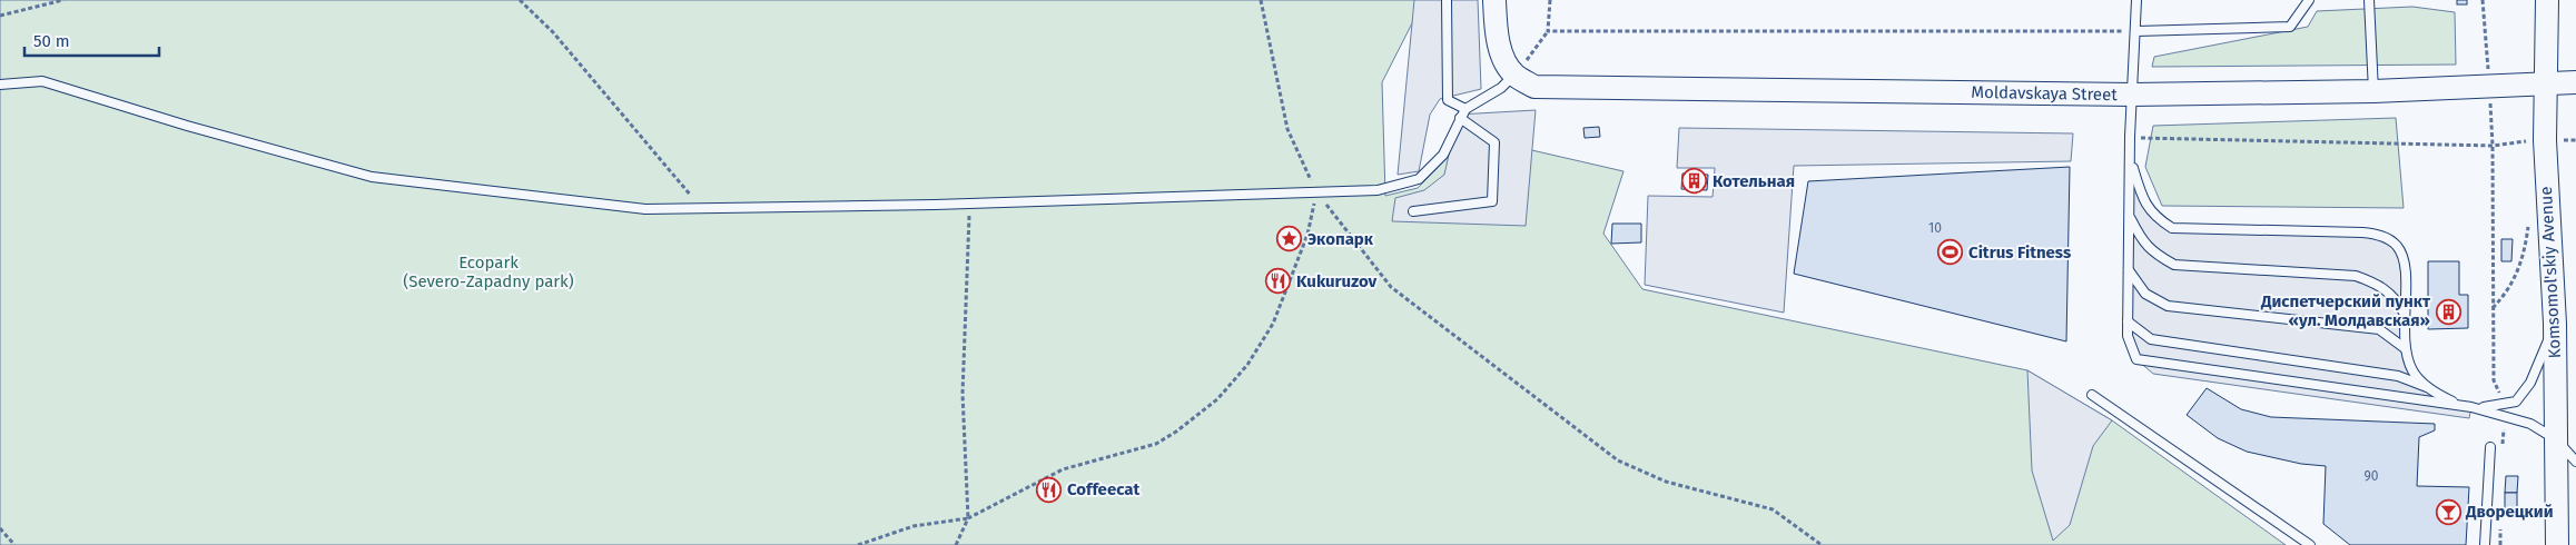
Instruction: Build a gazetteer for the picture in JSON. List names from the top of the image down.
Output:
{
  "streets": {
    "street": ["Moldavskaya Street", "Komsomol'skiy Avenue"]
  },
  "crossings": [
    ["Moldavskaya Street", "Komsomol'skiy Avenue"]
  ],
  "parks": ["Ecopark (Severo-Zapadny park)"],
  "places": {
    "building": ["Котельная", "Диспетчерский пункт «ул. Молдавская»"],
    "place": ["Экопарк"],
    "sports": ["Citrus Fitness"],
    "restaurant": ["Kukuruzov", "Coffeecat"],
    "bar": ["Дворецкий"]
  },
  "house_numbers": ["10", "90"],
  "scale_bar": "50 m"
}
